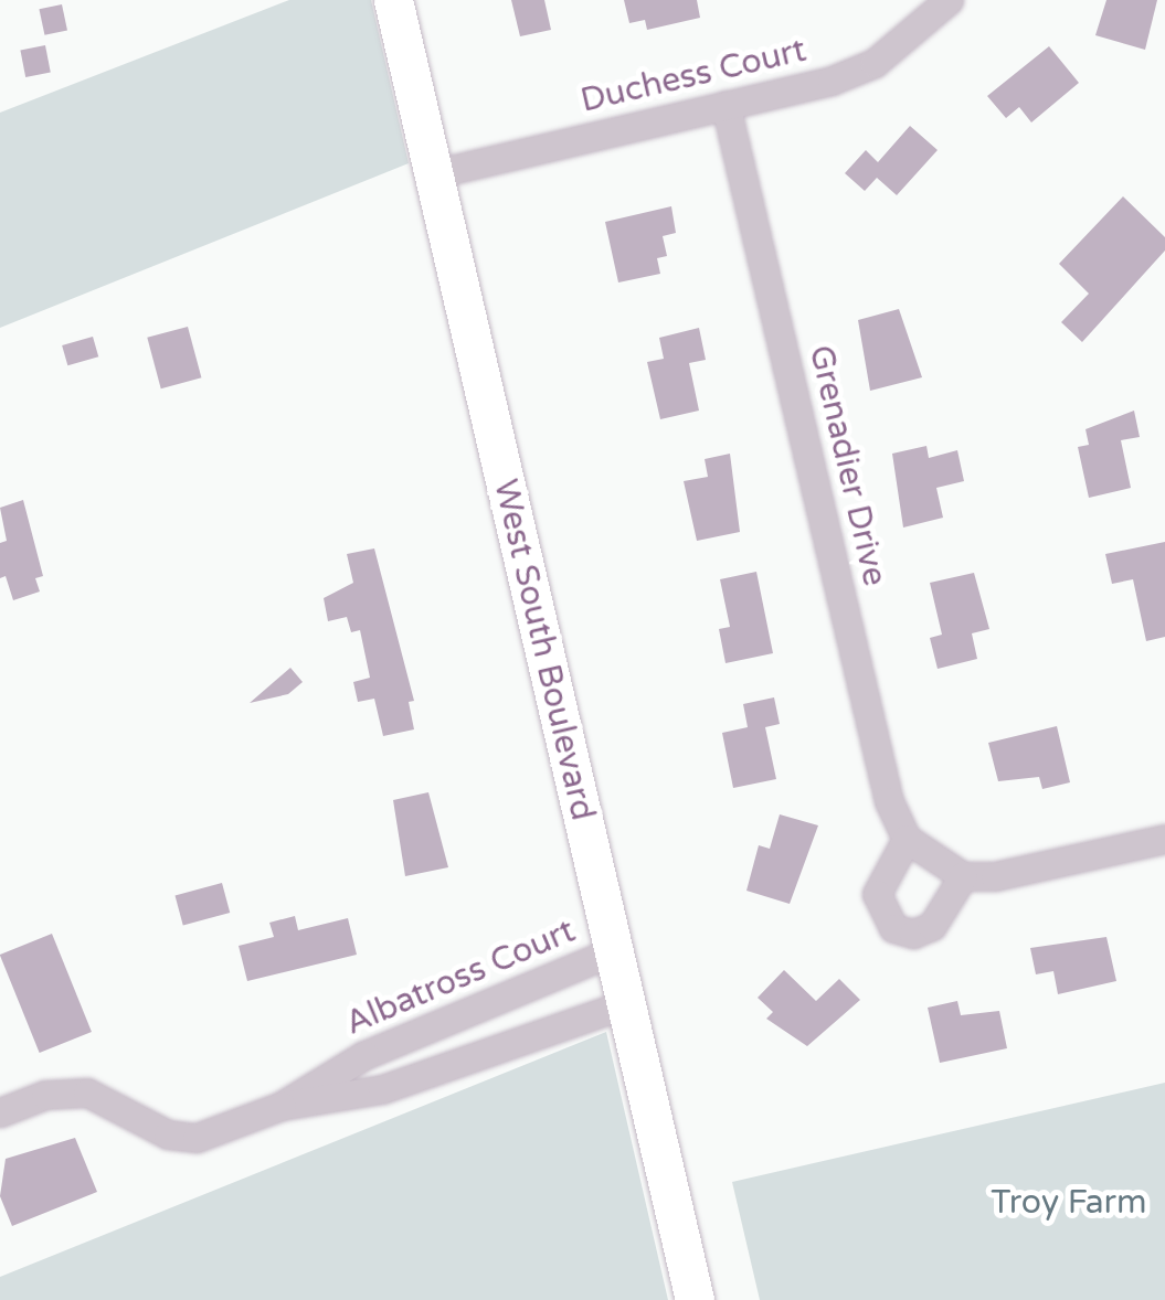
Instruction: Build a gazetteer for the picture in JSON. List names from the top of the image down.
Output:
{
  "streets": {
    "main road": ["West South Boulevard"],
    "street": ["Duchess Court", "Grenadier Drive", "Albatross Court"]
  },
  "crossings": [
    ["Duchess Court", "Grenadier Drive"],
    ["Duchess Court", "West South Boulevard"],
    ["West South Boulevard", "Albatross Court"]
  ],
  "parks": ["Troy Farm"]
}
